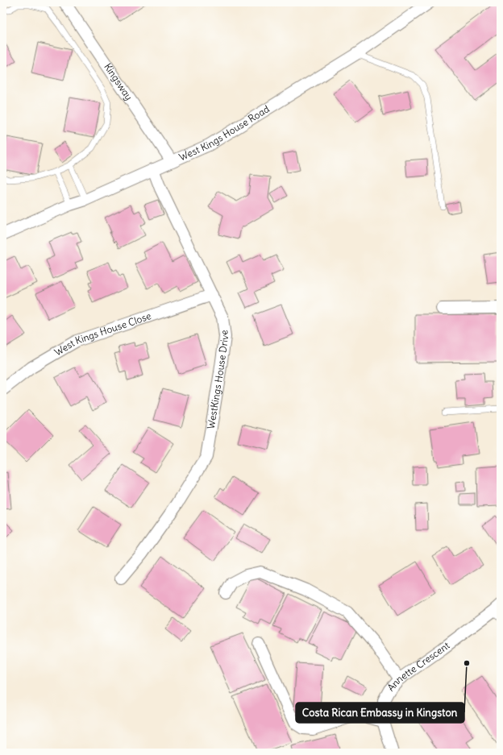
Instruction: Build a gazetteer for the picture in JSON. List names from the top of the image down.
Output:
{
  "streets": {
    "street": [
      "Kingsway",
      "West Kings House Road",
      "West Kings House Close",
      "WestKings House Drive",
      "Annette Crescent"
    ]
  },
  "crossings": [
    ["Kingsway", "West Kings House Road"],
    ["West Kings House Road", "WestKings House Drive"],
    ["West Kings House Close", "WestKings House Drive"]
  ],
  "places": ["Costa Rican Embassy in Kingston"]
}
